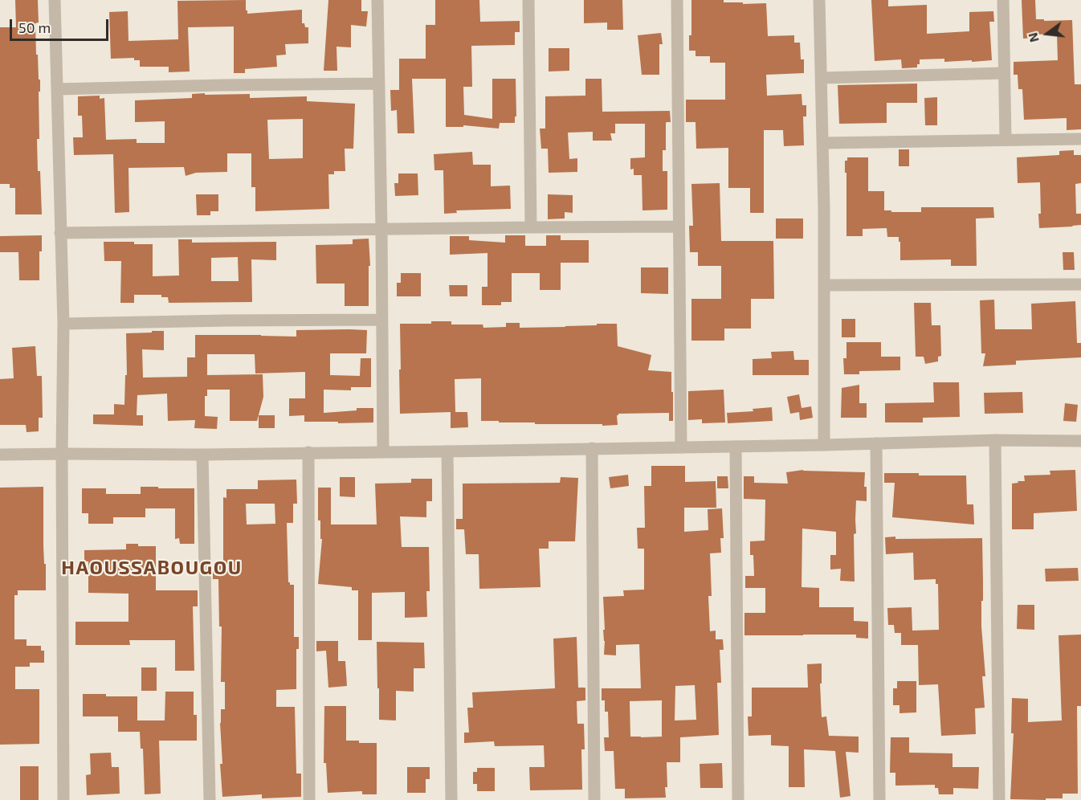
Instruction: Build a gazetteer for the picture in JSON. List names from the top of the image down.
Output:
{
  "districts": ["HAOUSSABOUGOU"],
  "scale_bar": "50 m",
  "north": "left"
}
